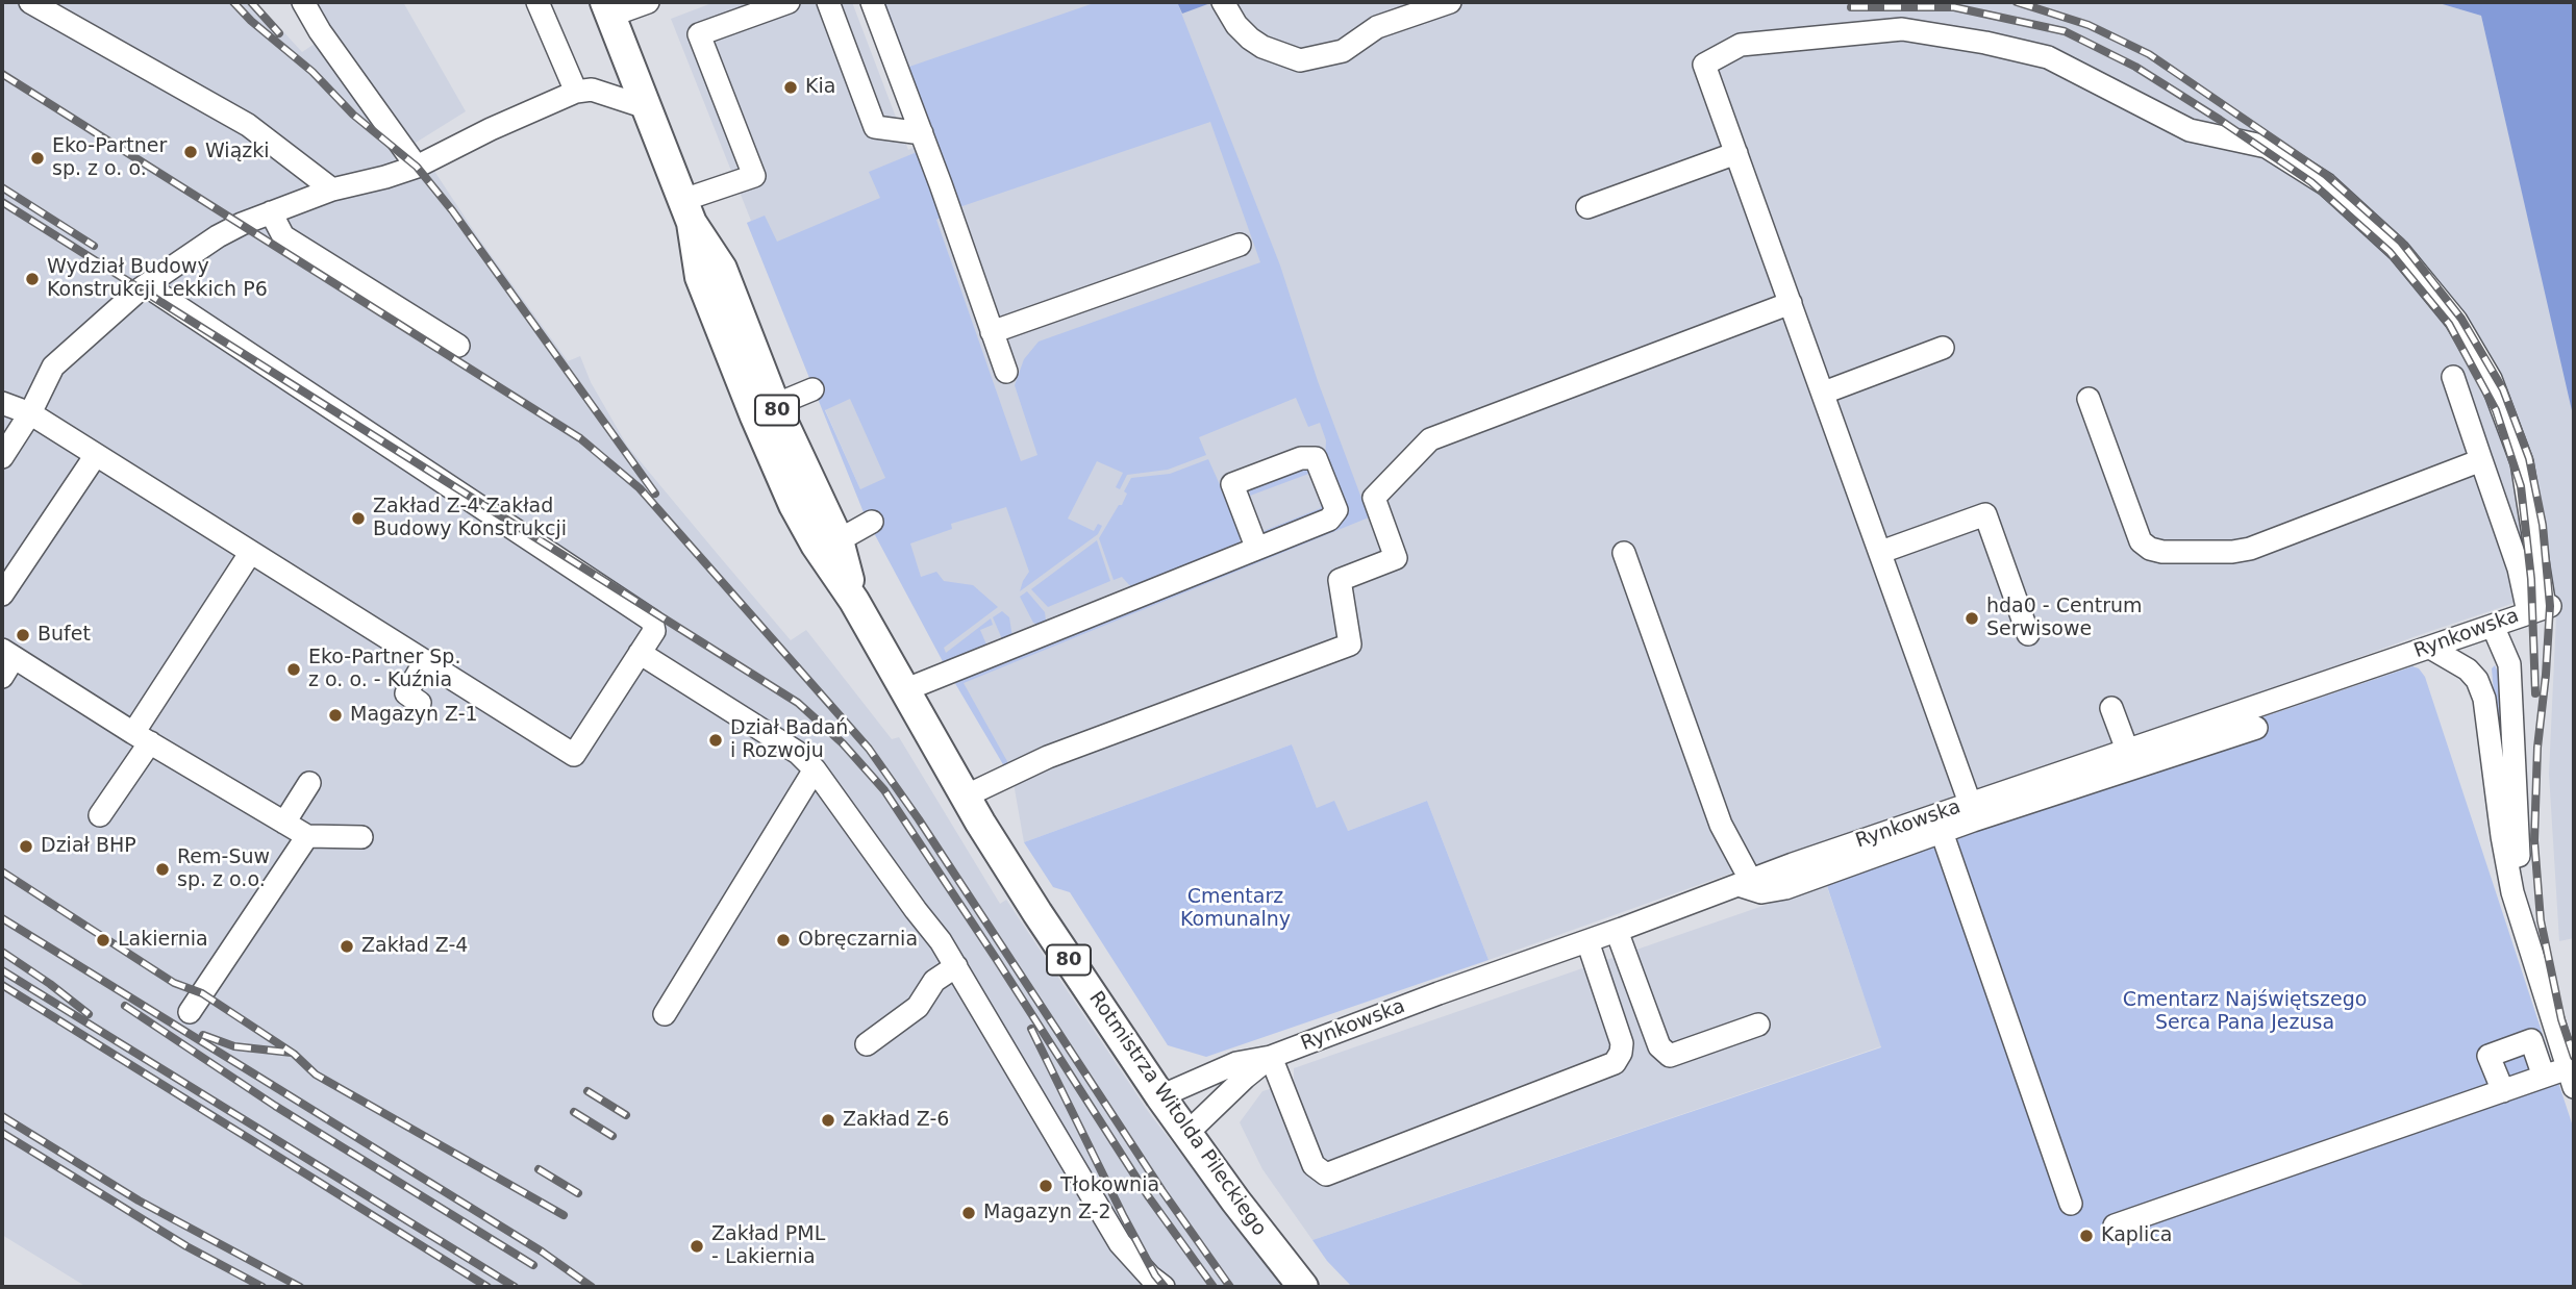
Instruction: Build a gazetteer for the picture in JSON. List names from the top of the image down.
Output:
{
  "streets": {
    "main road": ["80", "Rotmistrza Witolda Pileckiego"],
    "street": ["Rynkowska"]
  },
  "crossings": [
    ["Rynkowska", "Rotmistrza Witolda Pileckiego"]
  ],
  "parks": ["Cmentarz Komunalny", "Cmentarz Najświętszego Serca Pana Jezusa"],
  "places": [
    "Kia",
    "Wiązki",
    "Eko-Partner sp. z o. o.",
    "Wydział Budowy Konstrukcji Lekkich P6",
    "Zakład Z-4 Zakład Budowy Konstrukcji",
    "hda0 - Centrum Serwisowe",
    "Bufet",
    "Eko-Partner Sp. z o. o. - Kuźnia",
    "Magazyn Z-1",
    "Dział Badań i Rozwoju",
    "Dział BHP",
    "Rem-Suw sp. z o.o.",
    "Lakiernia",
    "Obręczarnia",
    "Zakład Z-4",
    "Zakład Z-6",
    "Tłokownia",
    "Magazyn Z-2",
    "Kaplica",
    "Zakład PML - Lakiernia"
  ]
}
